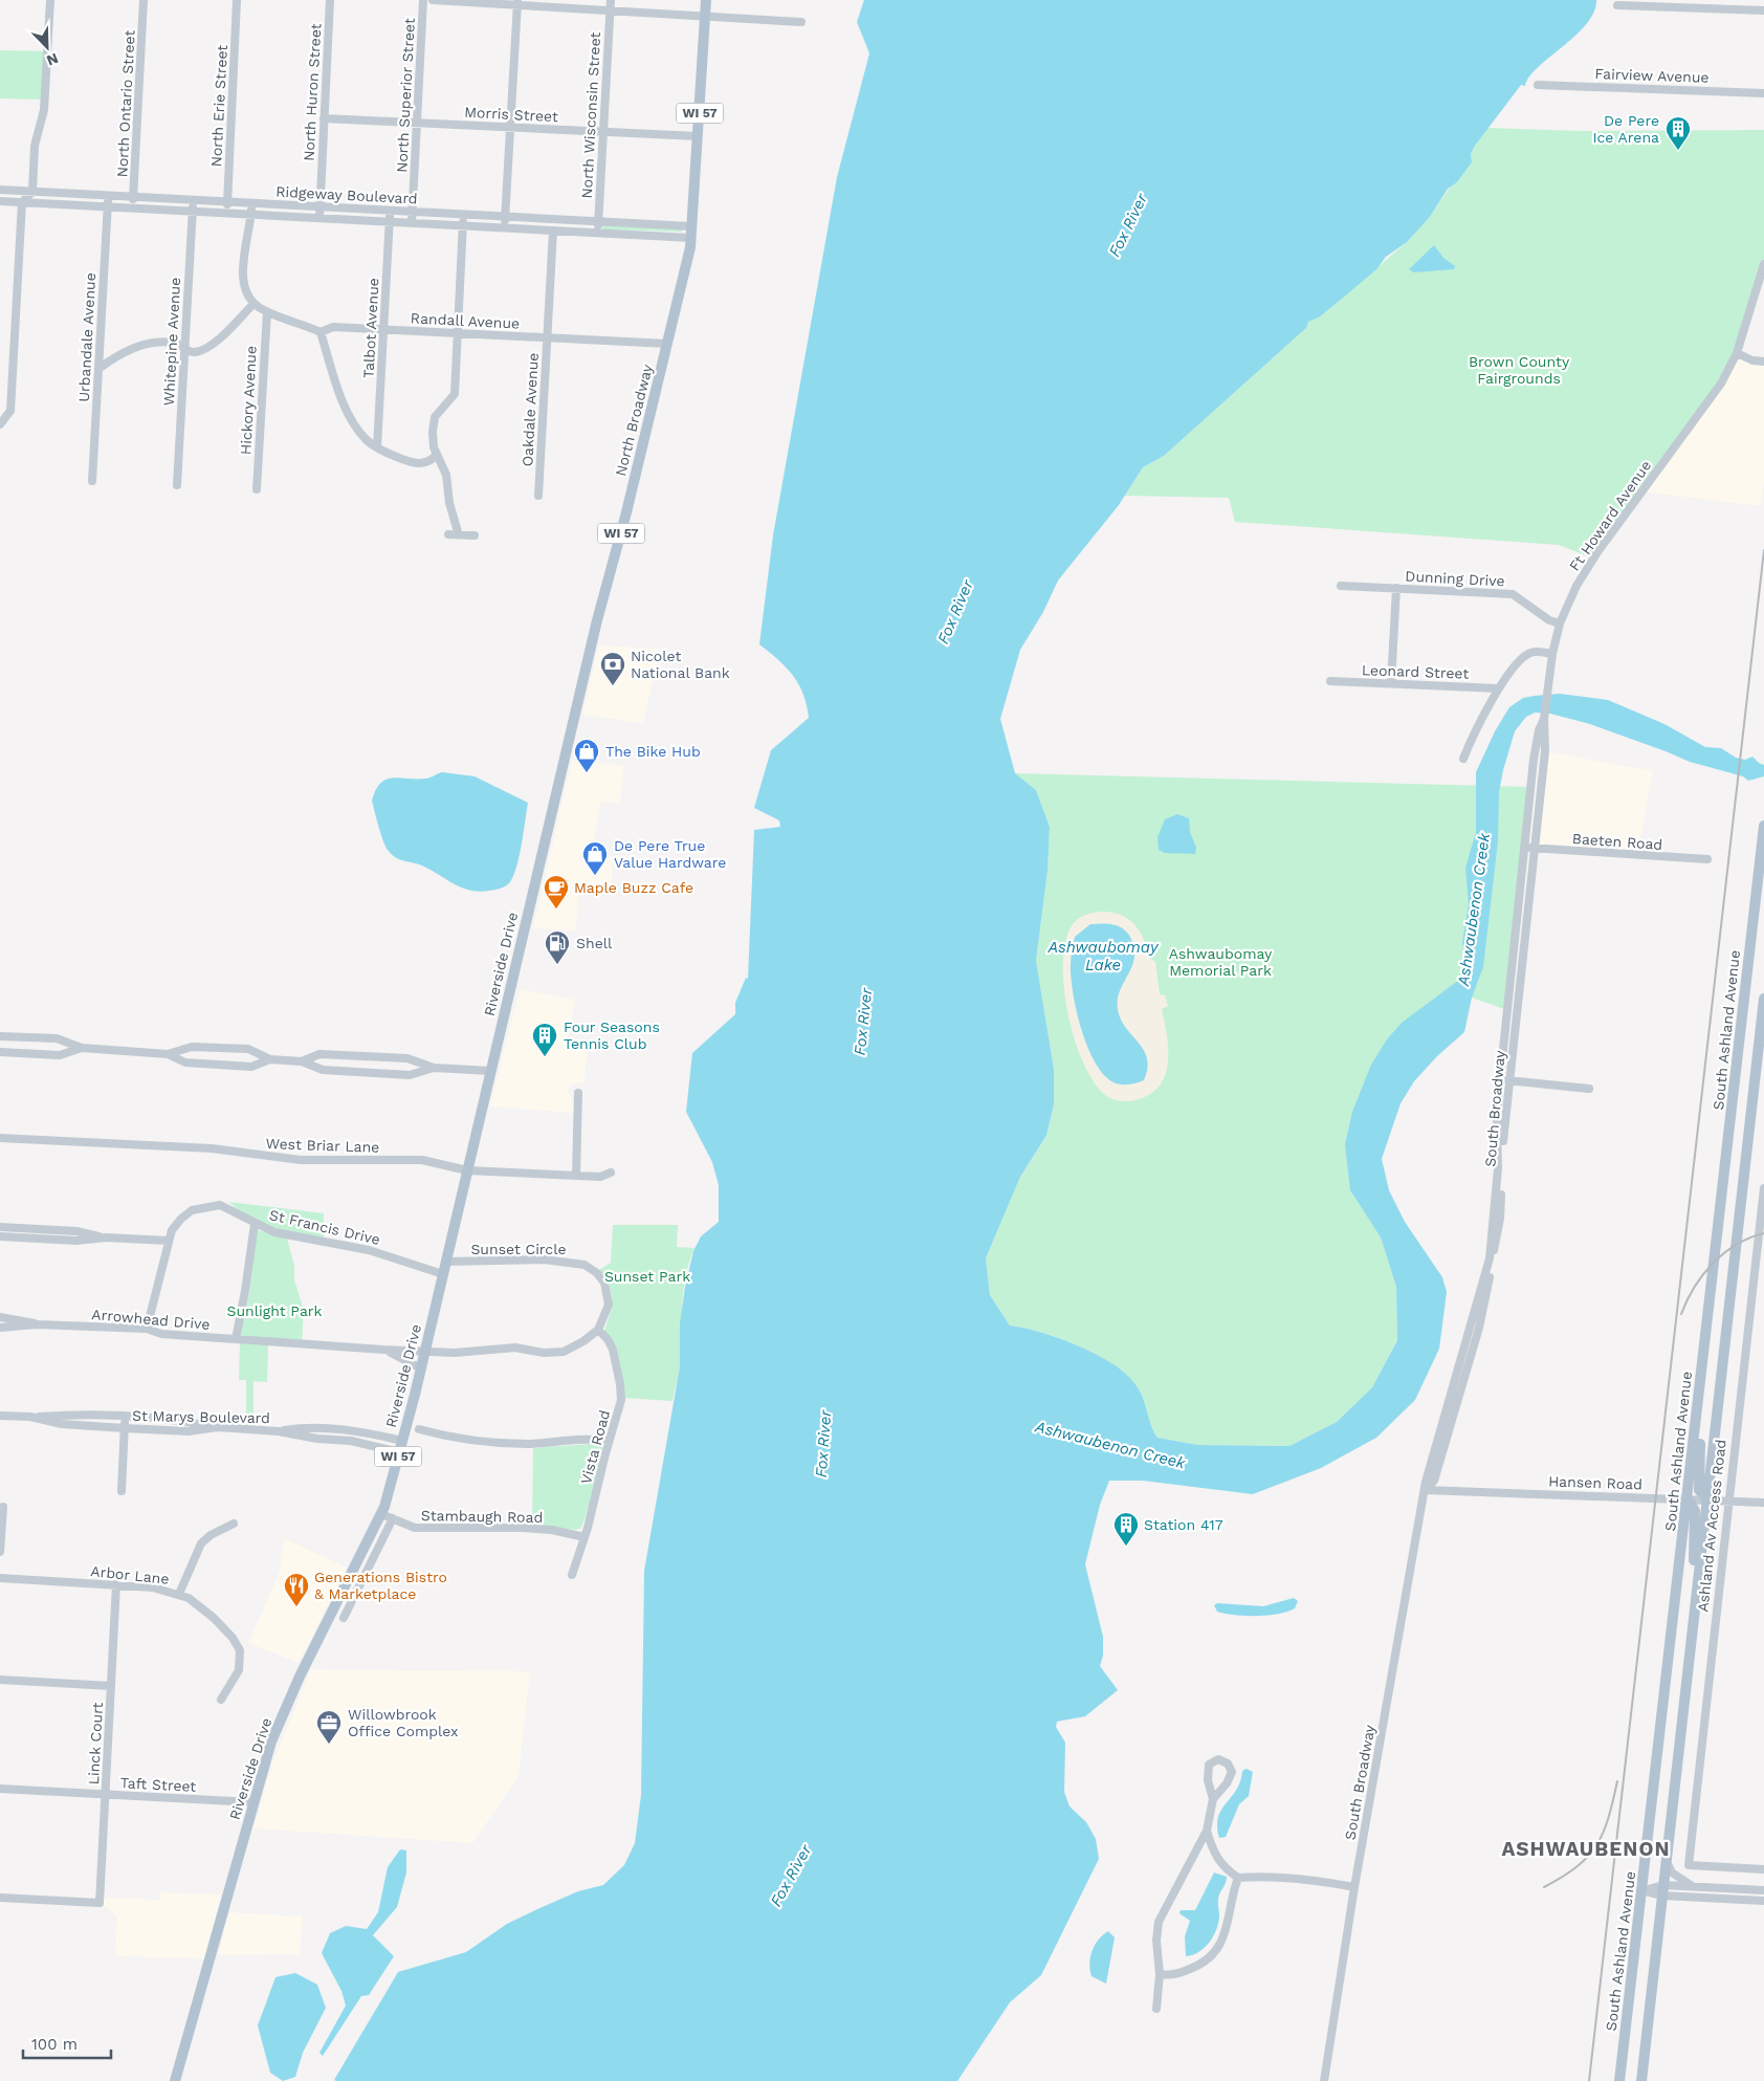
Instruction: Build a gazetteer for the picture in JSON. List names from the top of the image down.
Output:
{
  "streets": {
    "main road": [
      "WI 57",
      "North Broadway",
      "Riverside Drive",
      "South Ashland Avenue"
    ],
    "street": [
      "Fairview Avenue",
      "North Huron Street",
      "North Superior Street",
      "North Ontario Street",
      "North Erie Street",
      "Morris Street",
      "North Wisconsin Street",
      "Ridgeway Boulevard",
      "Randall Avenue",
      "Talbot Avenue",
      "Urbandale Avenue",
      "Whitepine Avenue",
      "Hickory Avenue",
      "Oakdale Avenue",
      "Ft Howard Avenue",
      "Dunning Drive",
      "Leonard Street",
      "Baeten Road",
      "South Broadway",
      "West Briar Lane",
      "St Francis Drive",
      "Sunset Circle",
      "Arrowhead Drive",
      "St Marys Boulevard",
      "Vista Road",
      "Hansen Road",
      "Stambaugh Road",
      "Ashland Av Access Road",
      "Arbor Lane",
      "Linck Court",
      "Taft Street"
    ]
  },
  "crossings": [
    ["North Huron Street", "Morris Street"],
    ["North Huron Street", "Ridgeway Boulevard"],
    ["North Superior Street", "Morris Street"],
    ["North Superior Street", "Ridgeway Boulevard"],
    ["North Ontario Street", "Ridgeway Boulevard"],
    ["North Erie Street", "Ridgeway Boulevard"],
    ["Morris Street", "North Wisconsin Street"],
    ["Morris Street", "North Broadway"],
    ["North Wisconsin Street", "Ridgeway Boulevard"],
    ["Ridgeway Boulevard", "Talbot Avenue"],
    ["Ridgeway Boulevard", "Urbandale Avenue"],
    ["Ridgeway Boulevard", "Whitepine Avenue"],
    ["Ridgeway Boulevard", "Oakdale Avenue"],
    ["Ridgeway Boulevard", "North Broadway"],
    ["Randall Avenue", "Talbot Avenue"],
    ["Randall Avenue", "Oakdale Avenue"],
    ["Randall Avenue", "North Broadway"],
    ["North Broadway", "Riverside Drive"],
    ["Ft Howard Avenue", "Dunning Drive"],
    ["Ft Howard Avenue", "South Broadway"],
    ["Baeten Road", "South Broadway"],
    ["Riverside Drive", "West Briar Lane"],
    ["Riverside Drive", "St Francis Drive"],
    ["Riverside Drive", "Sunset Circle"],
    ["Riverside Drive", "Arrowhead Drive"],
    ["Riverside Drive", "St Marys Boulevard"],
    ["Riverside Drive", "Stambaugh Road"],
    ["Riverside Drive", "Taft Street"],
    ["South Ashland Avenue", "Hansen Road"],
    ["South Broadway", "Hansen Road"],
    ["St Francis Drive", "Arrowhead Drive"],
    ["Sunset Circle", "Vista Road"],
    ["Vista Road", "Stambaugh Road"],
    ["Hansen Road", "Ashland Av Access Road"],
    ["Arbor Lane", "Linck Court"],
    ["Linck Court", "Taft Street"]
  ],
  "districts": ["ASHWAUBENON"],
  "water": ["Fox River", "Ashwaubenon Creek", "Ashwaubomay Lake"],
  "parks": [
    "Brown County Fairgrounds",
    "Ashwaubomay Memorial Park",
    "Sunset Park",
    "Sunlight Park"
  ],
  "places": {
    "building": ["De Pere Ice Arena", "Four Seasons Tennis Club", "Station 417"],
    "bank": ["Nicolet National Bank"],
    "shop": ["The Bike Hub", "De Pere True Value Hardware"],
    "cafe": ["Maple Buzz Cafe"],
    "fuel station": ["Shell"],
    "restaurant": ["Generations Bistro & Marketplace"],
    "office": ["Willowbrook Office Complex"]
  },
  "scale_bar": "100 m",
  "north": "bottom right"
}
